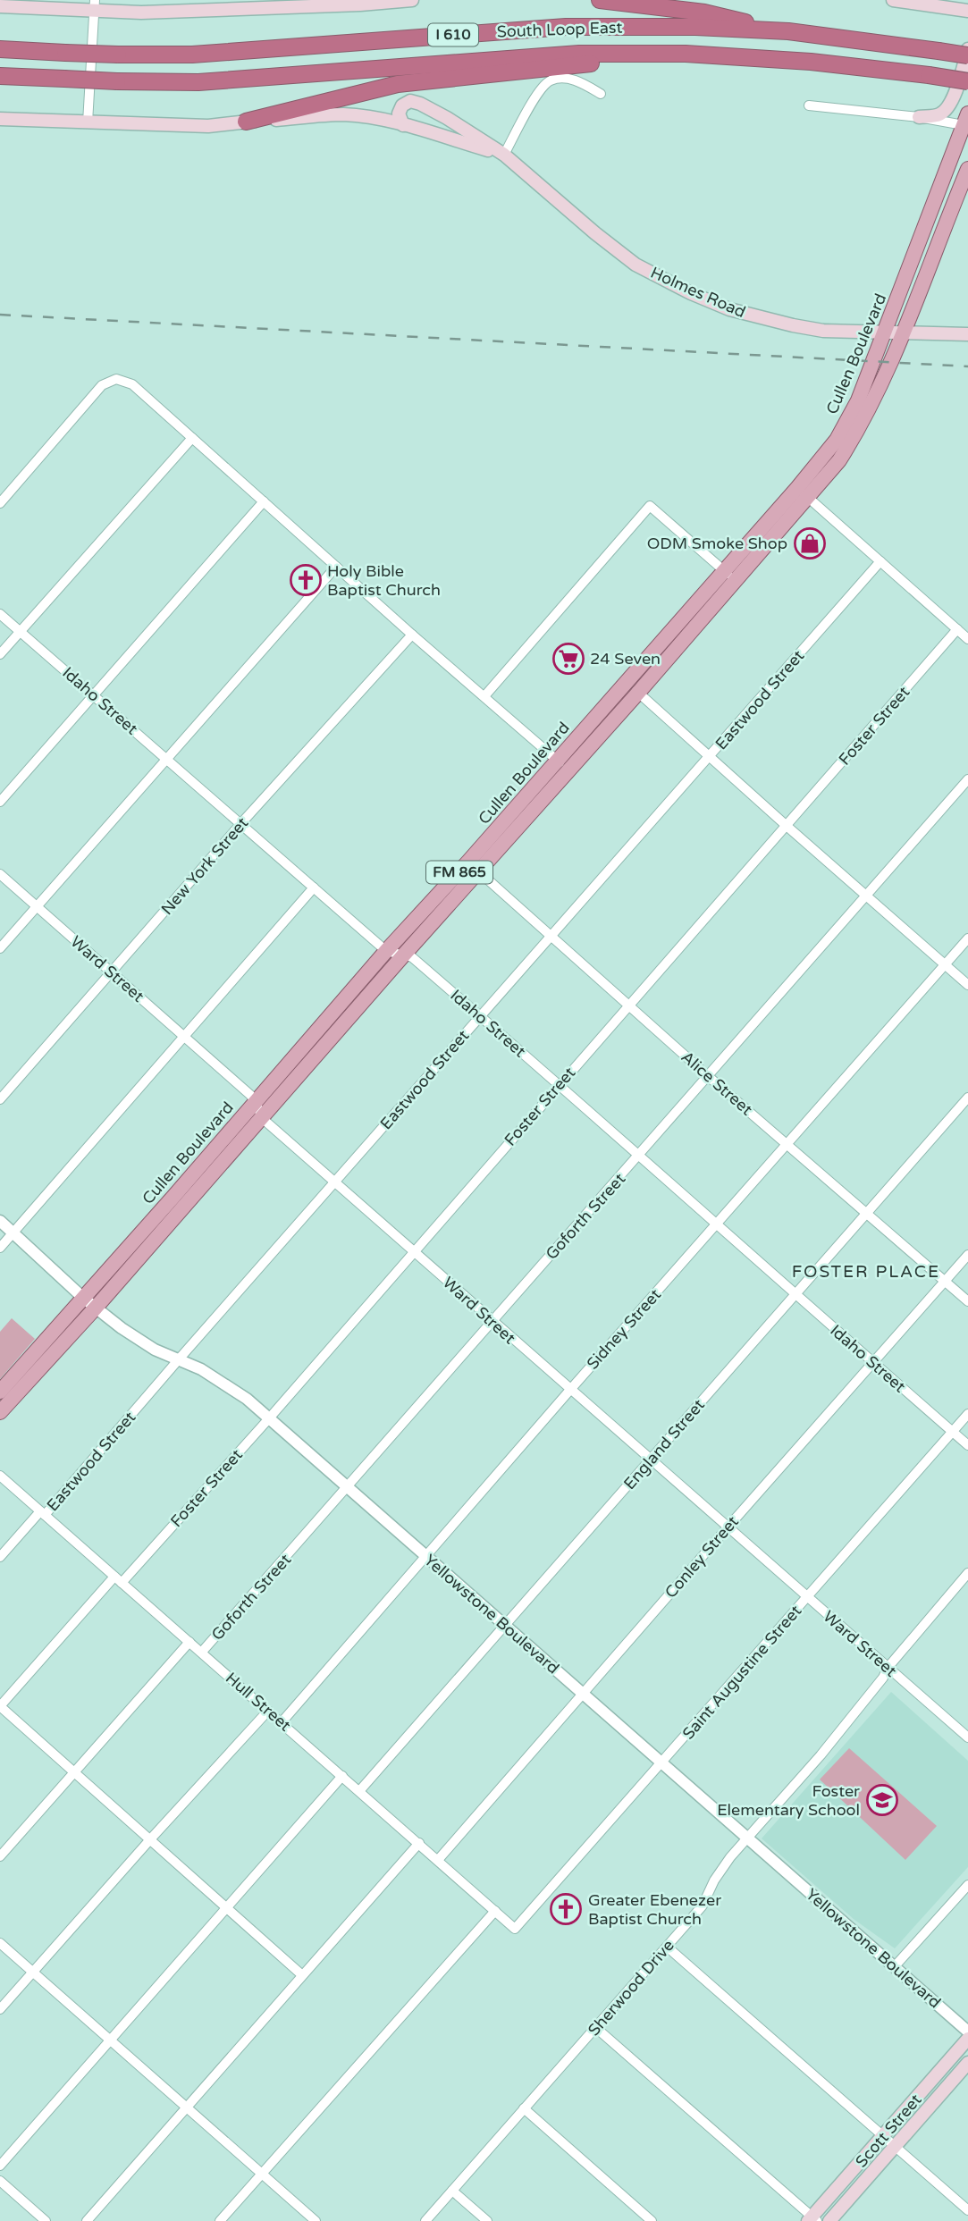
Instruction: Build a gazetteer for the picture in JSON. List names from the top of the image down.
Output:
{
  "streets": {
    "highway": ["South Loop East", "I 610"],
    "main road": [
      "Holmes Road",
      "Cullen Boulevard",
      "FM 865",
      "Scott Street"
    ],
    "street": [
      "Eastwood Street",
      "Idaho Street",
      "Foster Street",
      "New York Street",
      "Ward Street",
      "Alice Street",
      "Goforth Street",
      "Sidney Street",
      "England Street",
      "Conley Street",
      "Yellowstone Boulevard",
      "Saint Augustine Street",
      "Hull Street",
      "Sherwood Drive"
    ]
  },
  "crossings": [
    ["Holmes Road", "Cullen Boulevard"],
    ["Cullen Boulevard", "Idaho Street"],
    ["Cullen Boulevard", "Ward Street"],
    ["Cullen Boulevard", "Alice Street"],
    ["Cullen Boulevard", "Yellowstone Boulevard"],
    ["Eastwood Street", "Idaho Street"],
    ["Eastwood Street", "Ward Street"],
    ["Eastwood Street", "Alice Street"],
    ["Eastwood Street", "Yellowstone Boulevard"],
    ["Eastwood Street", "Hull Street"],
    ["Idaho Street", "Foster Street"],
    ["Idaho Street", "New York Street"],
    ["Idaho Street", "Goforth Street"],
    ["Idaho Street", "Sidney Street"],
    ["Idaho Street", "England Street"],
    ["Idaho Street", "Conley Street"],
    ["Idaho Street", "Saint Augustine Street"],
    ["Foster Street", "Ward Street"],
    ["Foster Street", "Alice Street"],
    ["Foster Street", "Yellowstone Boulevard"],
    ["Foster Street", "Hull Street"],
    ["New York Street", "Ward Street"],
    ["Ward Street", "Goforth Street"],
    ["Ward Street", "Sidney Street"],
    ["Ward Street", "England Street"],
    ["Ward Street", "Conley Street"],
    ["Ward Street", "Saint Augustine Street"],
    ["Ward Street", "Sherwood Drive"],
    ["Alice Street", "Goforth Street"],
    ["Alice Street", "Sidney Street"],
    ["Alice Street", "England Street"],
    ["Alice Street", "Conley Street"],
    ["Goforth Street", "Yellowstone Boulevard"],
    ["Goforth Street", "Hull Street"],
    ["Sidney Street", "Yellowstone Boulevard"],
    ["Sidney Street", "Hull Street"],
    ["England Street", "Yellowstone Boulevard"],
    ["England Street", "Hull Street"],
    ["Conley Street", "Yellowstone Boulevard"],
    ["Conley Street", "Hull Street"],
    ["Yellowstone Boulevard", "Saint Augustine Street"],
    ["Yellowstone Boulevard", "Sherwood Drive"],
    ["Saint Augustine Street", "Hull Street"]
  ],
  "districts": ["FOSTER PLACE"],
  "places": {
    "shop": ["ODM Smoke Shop"],
    "church": ["Holy Bible Baptist Church", "Greater Ebenezer Baptist Church"],
    "supermarket": ["24 Seven"],
    "school or university": ["Foster Elementary School"]
  }
}
